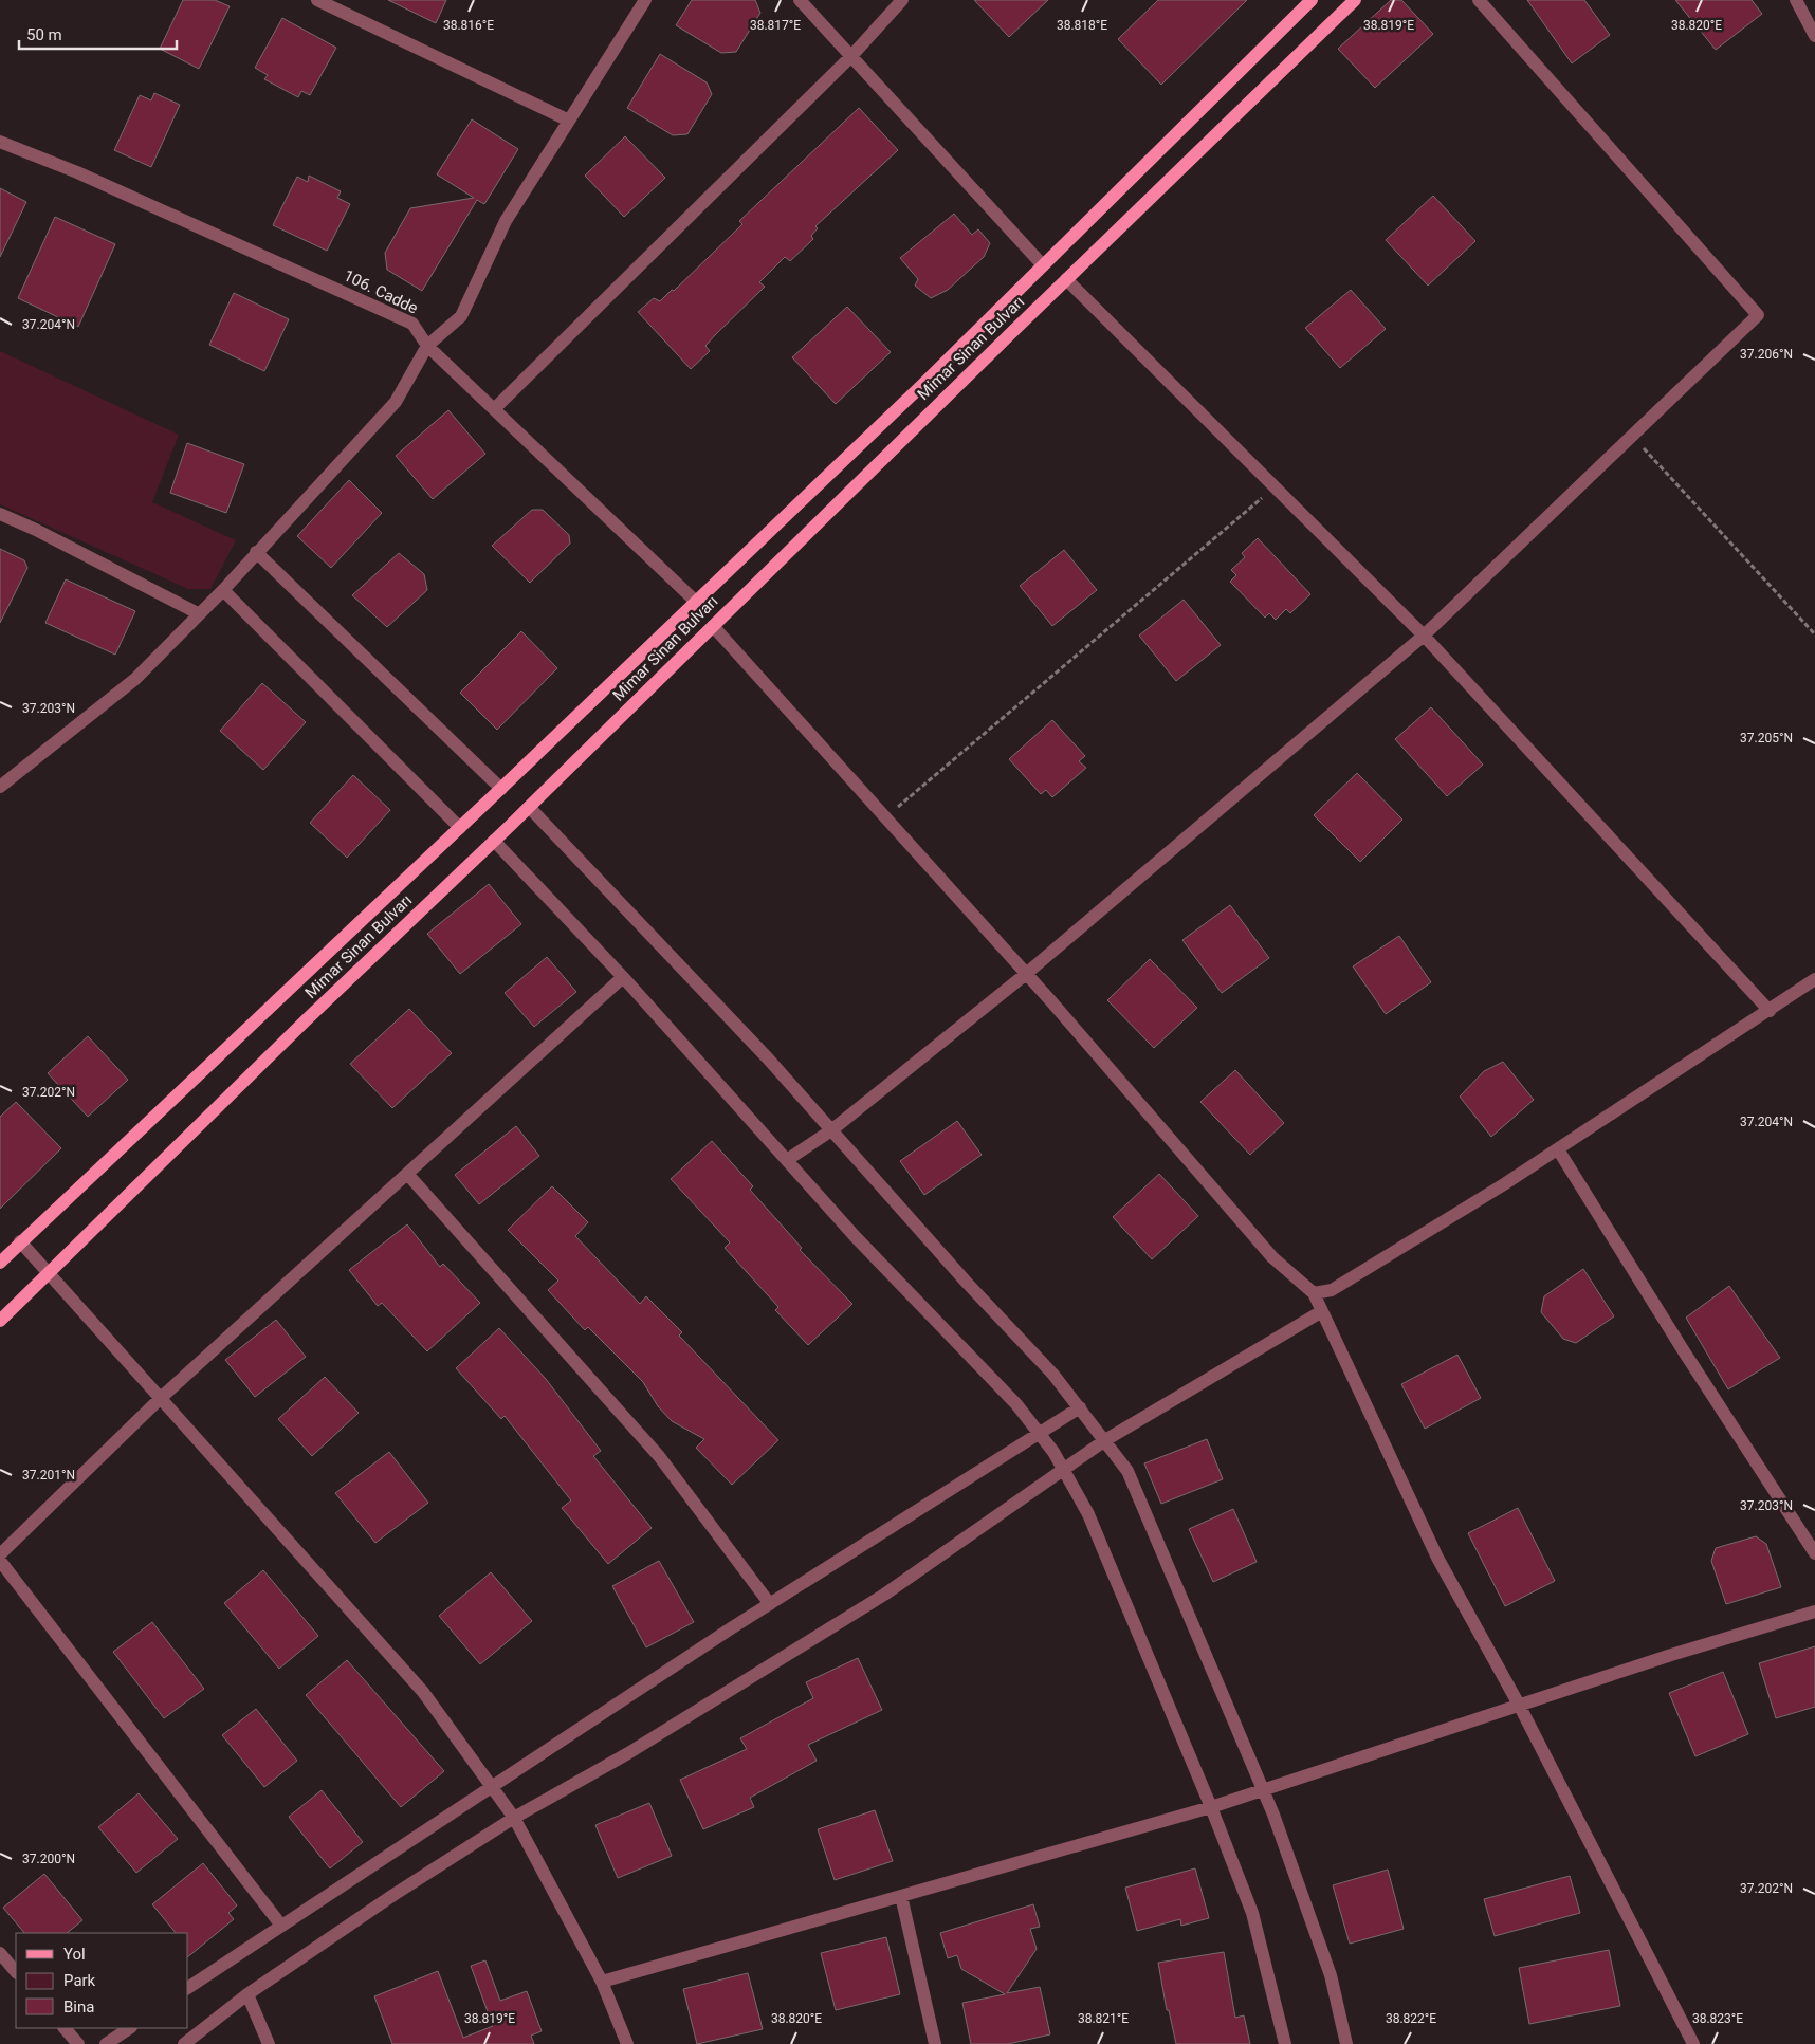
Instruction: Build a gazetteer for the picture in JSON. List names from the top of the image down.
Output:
{
  "streets": {
    "main road": ["Mimar Sinan Bulvarı"],
    "street": ["106. Cadde"]
  },
  "crossings": [
    ["106. Cadde", "Mimar Sinan Bulvarı"]
  ],
  "legend": ["Yol", "Park", "Bina"],
  "scale_bar": "50 m",
  "coordinates": [
    "38.816°E",
    "38.818°E",
    "38.819°E",
    "38.820°E",
    "38.817°E",
    "37.204°N",
    "37.206°N",
    "37.203°N",
    "37.205°N",
    "37.202°N",
    "37.201°N",
    "37.200°N",
    "38.821°E",
    "38.822°E",
    "38.823°E"
  ]
}
